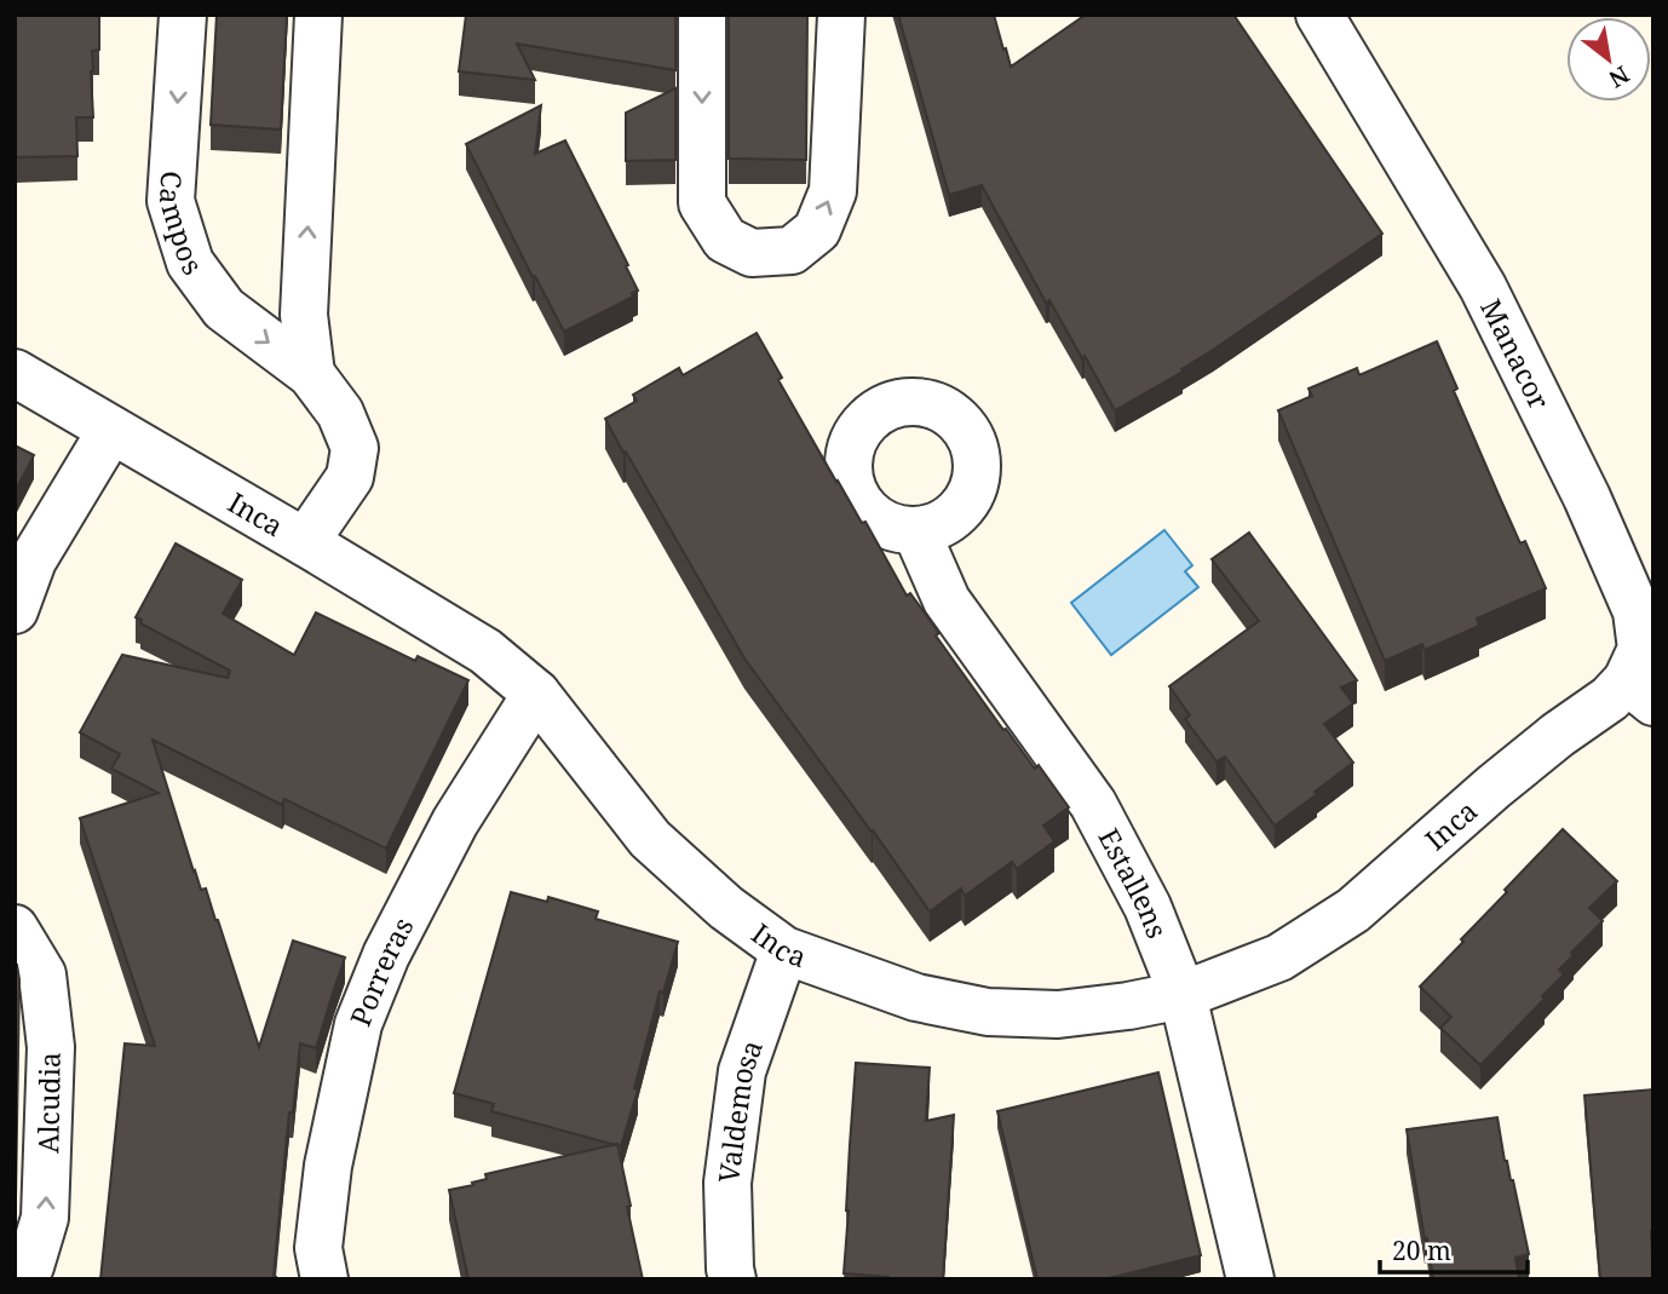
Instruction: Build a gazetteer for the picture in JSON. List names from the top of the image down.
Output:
{
  "streets": {
    "street": [
      "Campos",
      "Manacor",
      "Inca",
      "Estallens",
      "Porreras",
      "Alcudia",
      "Valdemosa"
    ]
  },
  "crossings": [
    ["Campos", "Inca"],
    ["Manacor", "Inca"],
    ["Inca", "Estallens"],
    ["Inca", "Porreras"],
    ["Inca", "Valdemosa"]
  ],
  "one_way": ["Alcudia"],
  "scale_bar": "20 m",
  "north": "bottom right"
}
